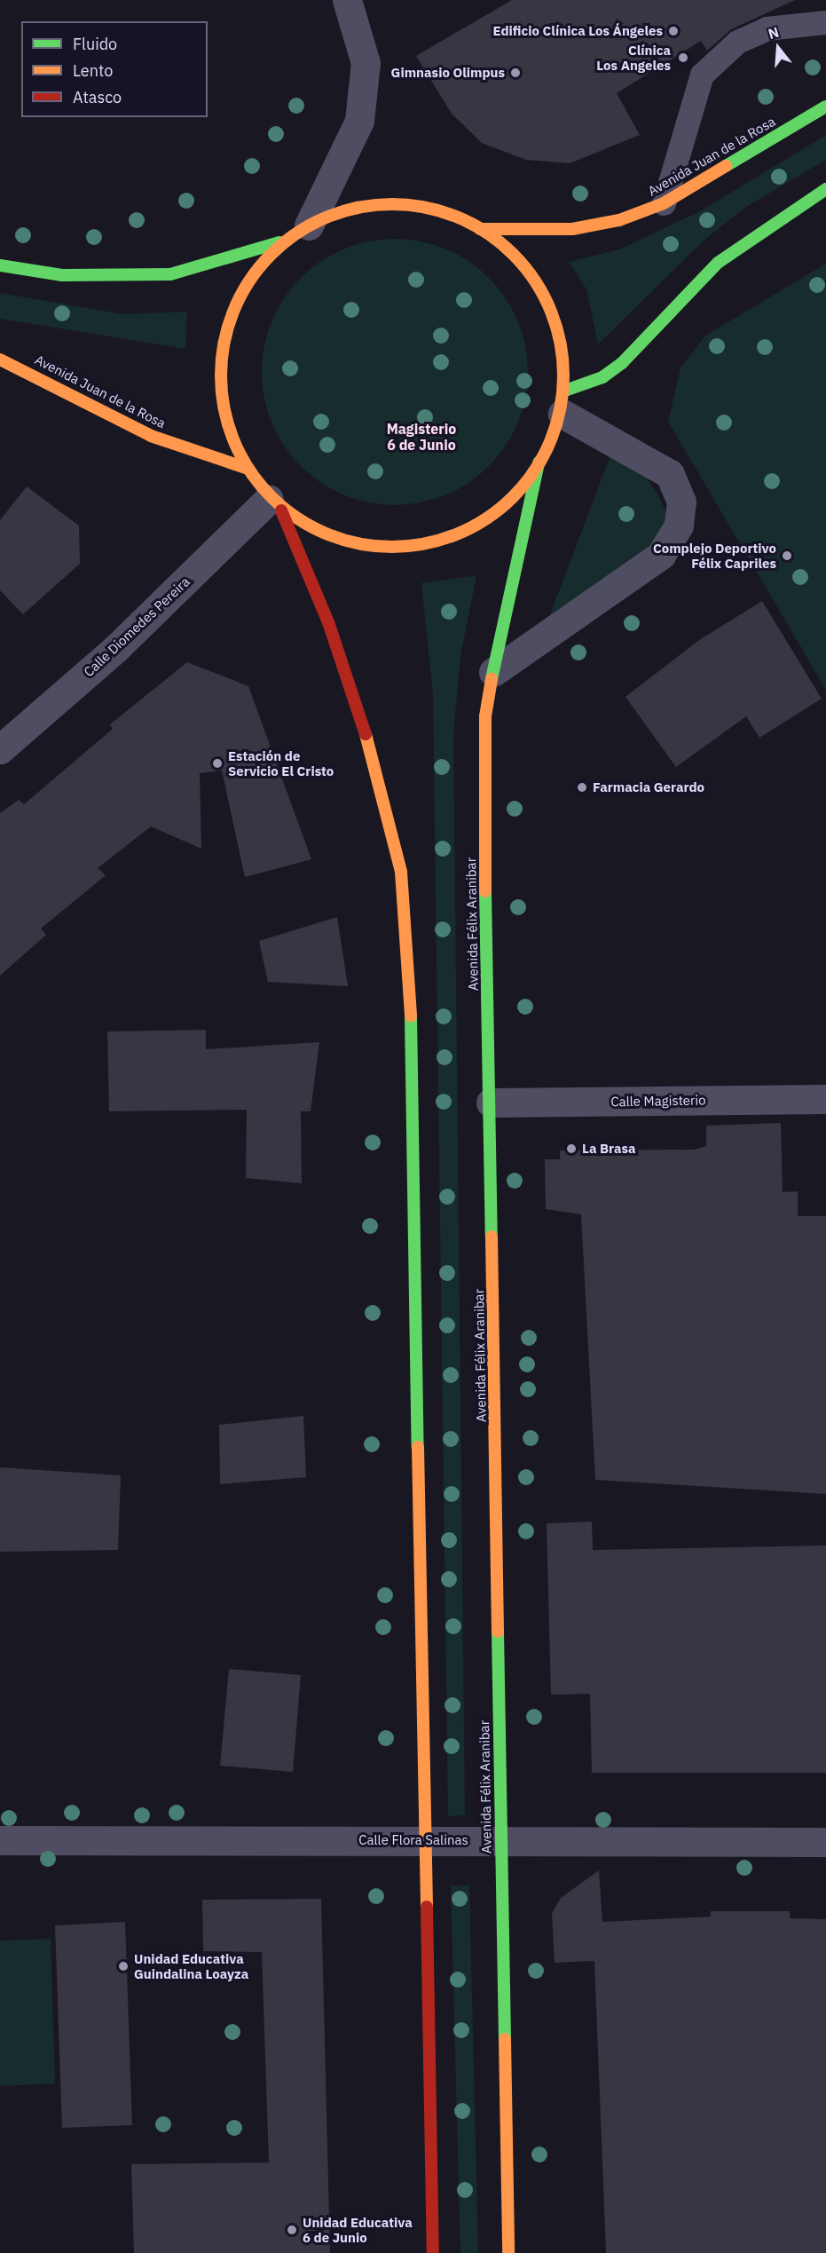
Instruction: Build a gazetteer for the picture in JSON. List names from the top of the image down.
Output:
{
  "streets": {
    "main road": ["Avenida Juan de la Rosa", "Avenida Félix Aranibar"],
    "street": ["Calle Diomedes Pereira", "Calle Magisterio", "Calle Flora Salinas"]
  },
  "crossings": [
    ["Avenida Félix Aranibar", "Calle Magisterio"],
    ["Avenida Félix Aranibar", "Calle Flora Salinas"]
  ],
  "districts": ["Magisterio 6 de Junio"],
  "places": [
    "Edificio Clínica Los Ángeles",
    "Clínica Los Angeles",
    "Gimnasio Olimpus",
    "Complejo Deportivo Félix Capriles",
    "Estación de Servicio El Cristo",
    "Farmacia Gerardo",
    "La Brasa",
    "Unidad Educativa Guindalina Loayza",
    "Unidad Educativa 6 de Junio"
  ],
  "legend": ["Fluido", "Lento", "Atasco"],
  "north": "top"
}
